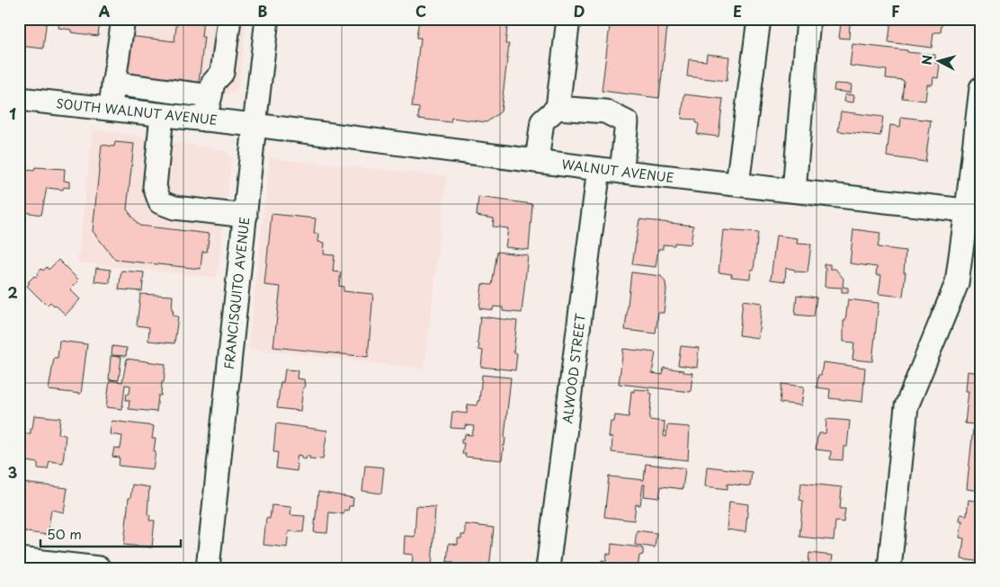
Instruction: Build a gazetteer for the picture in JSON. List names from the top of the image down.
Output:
{
  "streets": {
    "street": [
      "SOUTH WALNUT AVENUE",
      "WALNUT AVENUE",
      "FRANCISQUITO AVENUE",
      "ALWOOD STREET"
    ]
  },
  "crossings": [
    ["SOUTH WALNUT AVENUE", "WALNUT AVENUE"],
    ["SOUTH WALNUT AVENUE", "FRANCISQUITO AVENUE"],
    ["WALNUT AVENUE", "FRANCISQUITO AVENUE"],
    ["WALNUT AVENUE", "ALWOOD STREET"]
  ],
  "scale_bar": "50 m",
  "north": "left",
  "grid": {
    "columns": [
      "A",
      "B",
      "C",
      "D",
      "E",
      "F"
    ],
    "rows": ["1", "2", "3"]
  }
}
